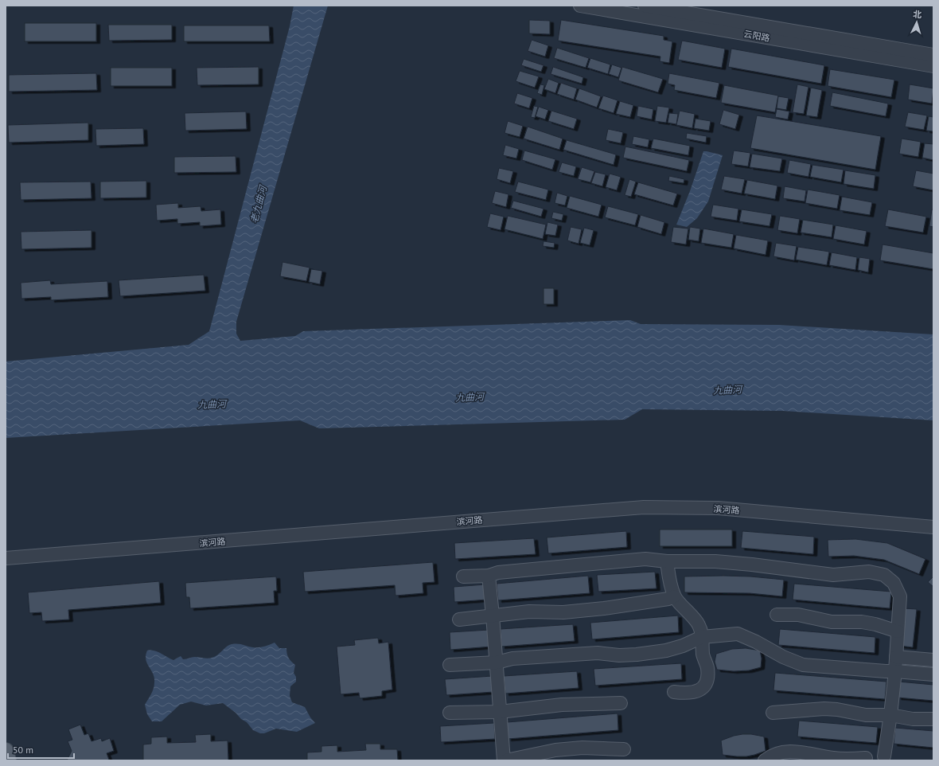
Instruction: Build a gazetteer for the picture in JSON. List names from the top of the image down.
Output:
{
  "streets": {
    "street": ["云阳路", "滨河路"]
  },
  "water": ["老九曲河", "九曲河"],
  "scale_bar": "50 m",
  "north": "top"
}
